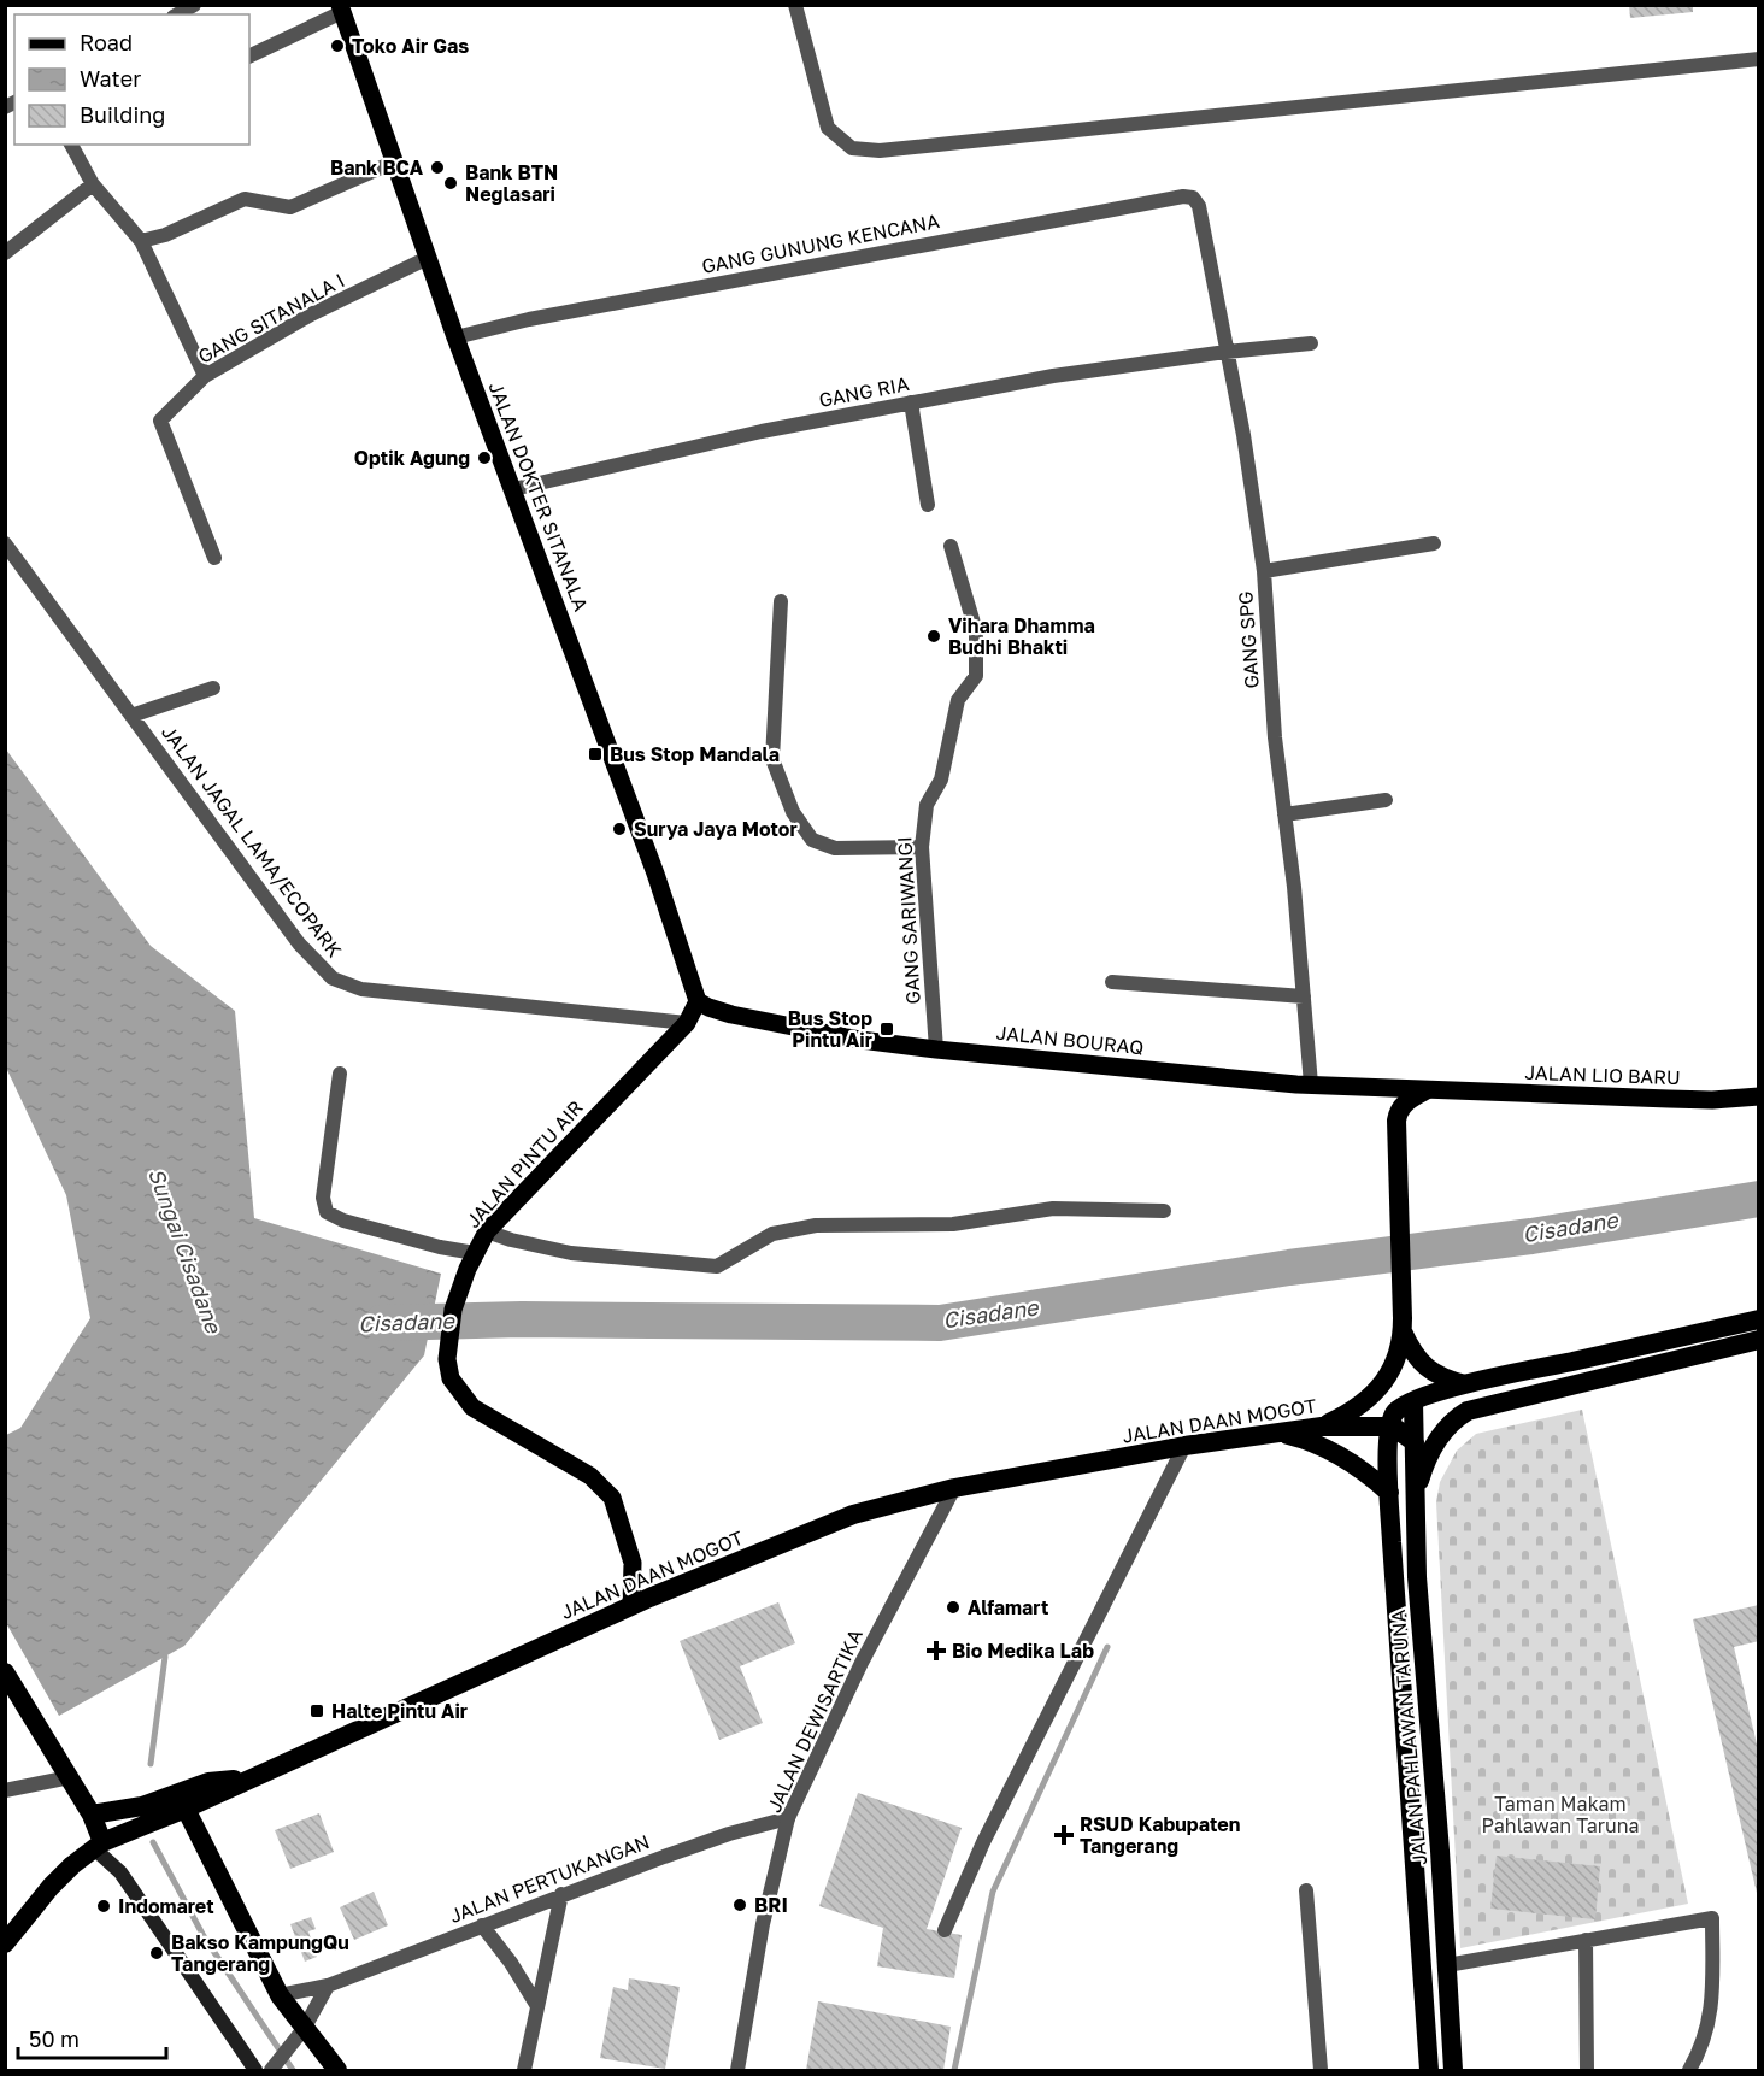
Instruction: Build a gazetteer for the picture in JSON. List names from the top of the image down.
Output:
{
  "streets": {
    "highway": ["JALAN DAAN MOGOT", "JALAN PAHLAWAN TARUNA"],
    "main road": [
      "JALAN DOKTER SITANALA",
      "JALAN BOURAQ",
      "JALAN LIO BARU",
      "JALAN PINTU AIR"
    ],
    "street": [
      "GANG GUNUNG KENCANA",
      "GANG SITANALA I",
      "GANG RIA",
      "GANG SPG",
      "JALAN JAGAL LAMA/ECOPARK",
      "GANG SARIWANGI",
      "JALAN DEWISARTIKA",
      "JALAN PERTUKANGAN"
    ]
  },
  "crossings": [
    ["GANG GUNUNG KENCANA", "JALAN DOKTER SITANALA"],
    ["GANG GUNUNG KENCANA", "GANG SPG"],
    ["GANG SITANALA I", "JALAN DOKTER SITANALA"],
    ["GANG RIA", "JALAN DOKTER SITANALA"],
    ["GANG RIA", "GANG SPG"],
    ["JALAN DOKTER SITANALA", "JALAN BOURAQ"],
    ["JALAN DOKTER SITANALA", "JALAN PINTU AIR"],
    ["GANG SPG", "JALAN BOURAQ"],
    ["JALAN JAGAL LAMA/ECOPARK", "JALAN PINTU AIR"],
    ["GANG SARIWANGI", "JALAN BOURAQ"],
    ["JALAN BOURAQ", "JALAN LIO BARU"],
    ["JALAN BOURAQ", "JALAN PINTU AIR"],
    ["JALAN PINTU AIR", "JALAN DAAN MOGOT"],
    ["JALAN DAAN MOGOT", "JALAN DEWISARTIKA"],
    ["JALAN DAAN MOGOT", "JALAN PAHLAWAN TARUNA"],
    ["JALAN DEWISARTIKA", "JALAN PERTUKANGAN"]
  ],
  "water": ["Cisadane", "Sungai Cisadane"],
  "parks": ["Taman Makam Pahlawan Taruna"],
  "places": {
    "other": [
      "Toko Air Gas",
      "Bank BCA",
      "Bank BTN Neglasari",
      "Optik Agung",
      "Vihara Dhamma Budhi Bhakti",
      "Surya Jaya Motor",
      "Alfamart",
      "BRI",
      "Indomaret",
      "Bakso KampungQu Tangerang"
    ],
    "transit": ["Bus Stop Mandala", "Bus Stop Pintu Air", "Halte Pintu Air"],
    "health": ["Bio Medika Lab", "RSUD Kabupaten Tangerang"]
  },
  "legend": ["Road", "Water", "Building"],
  "scale_bar": "50 m"
}
